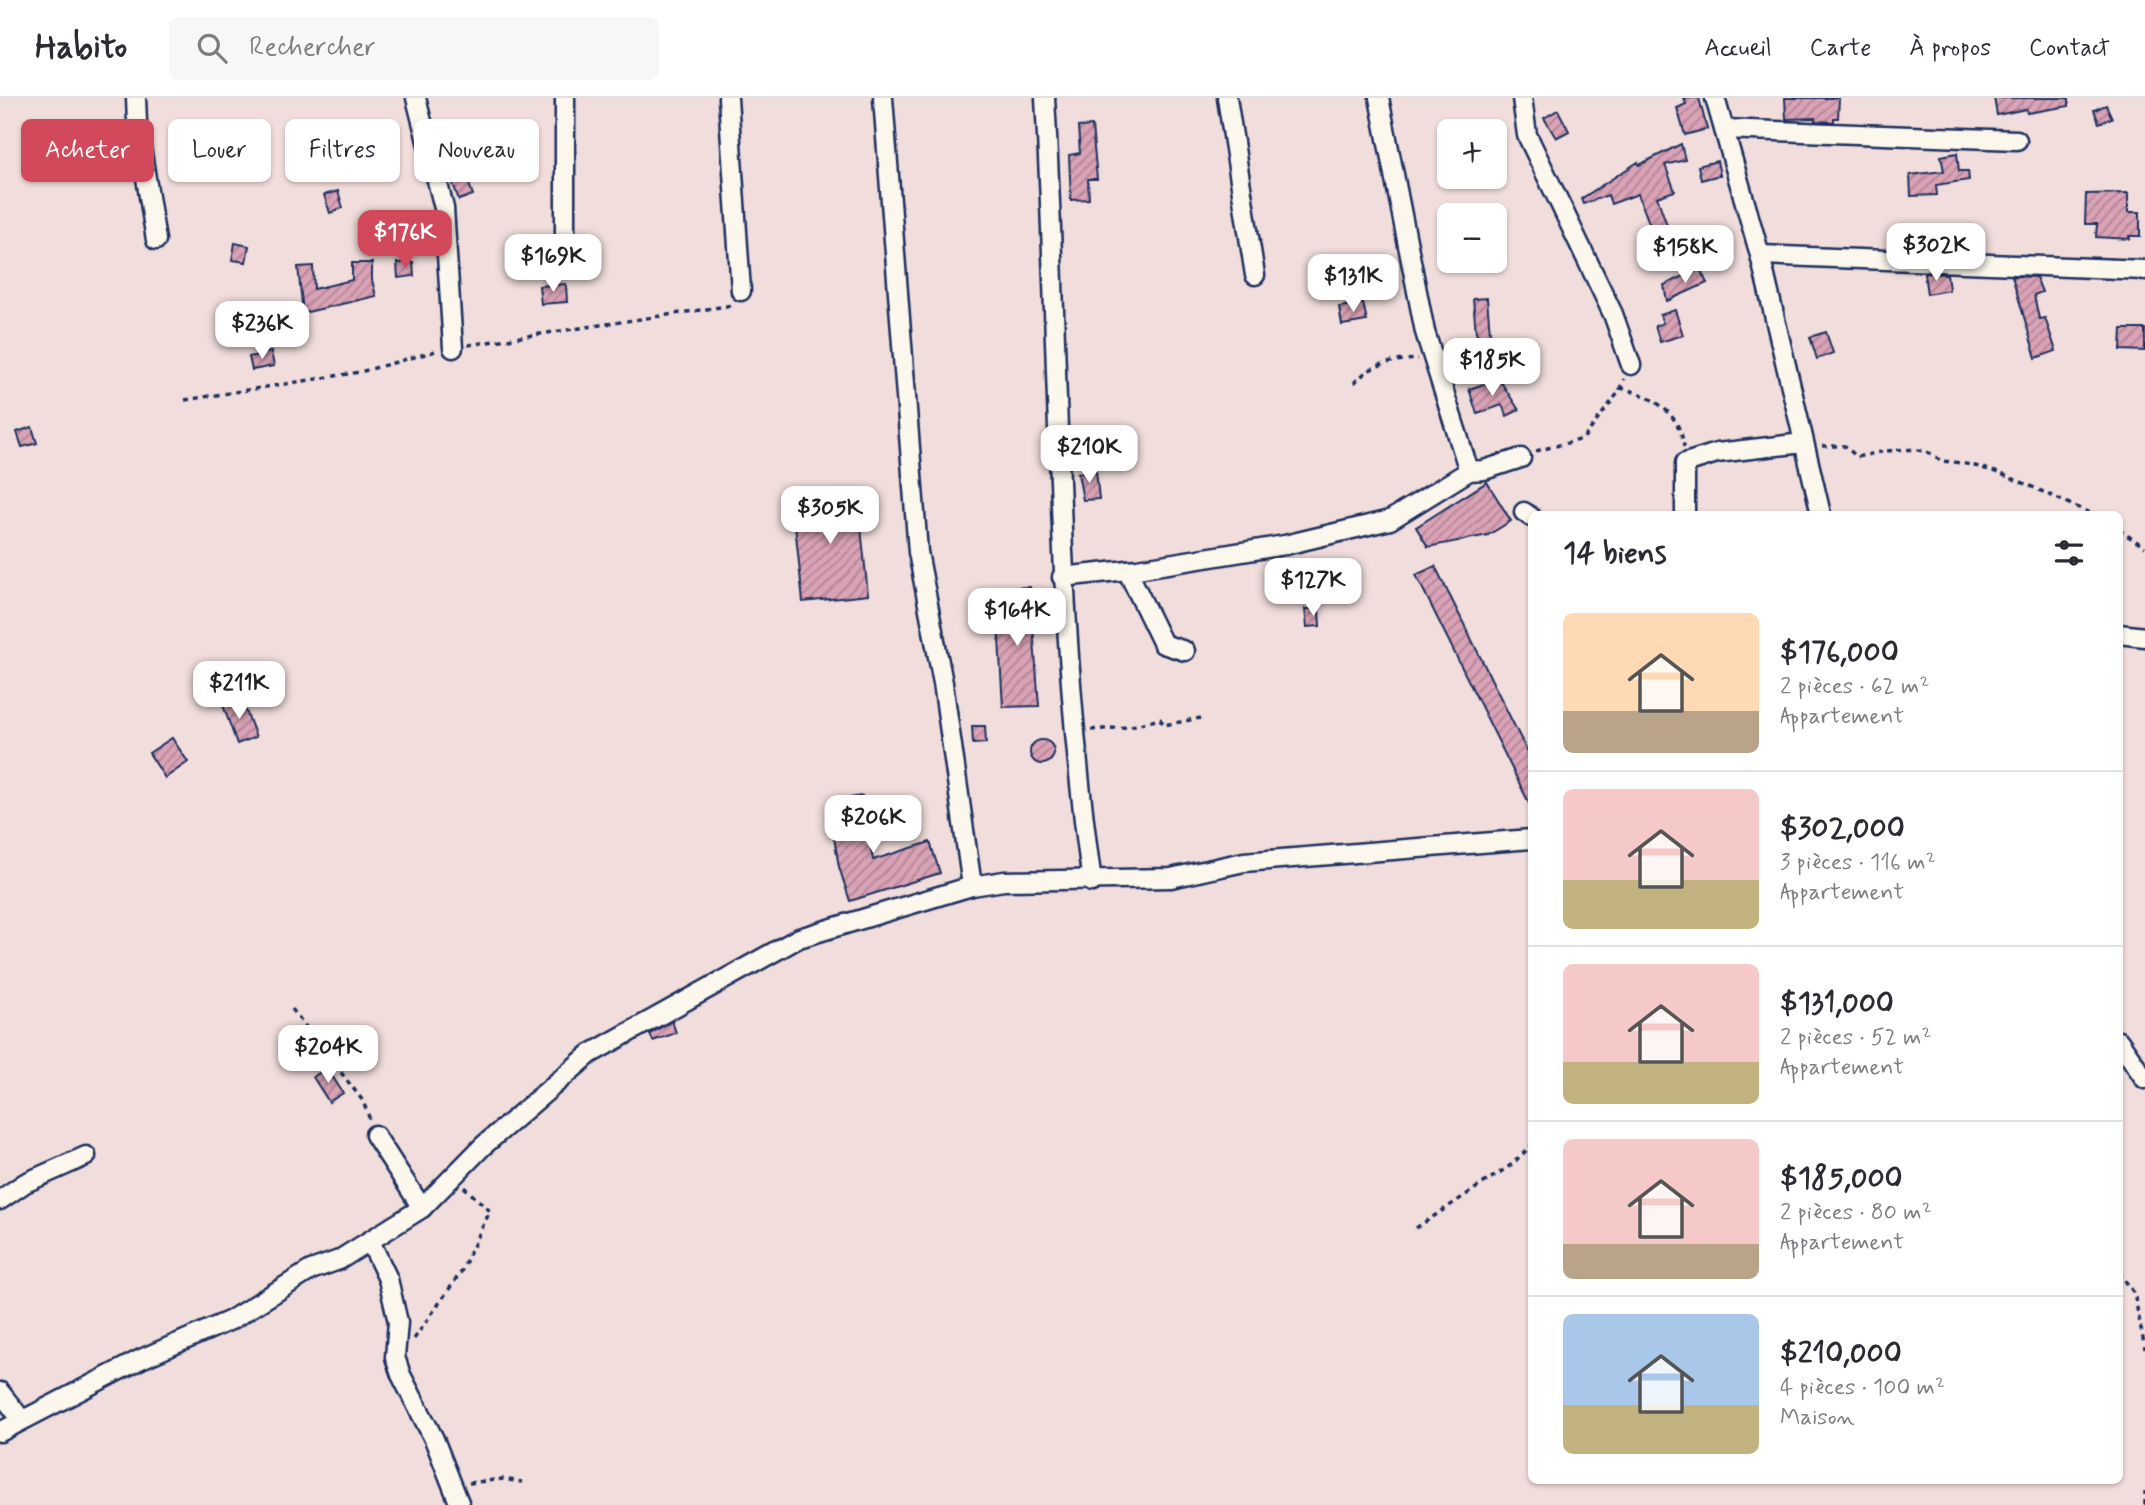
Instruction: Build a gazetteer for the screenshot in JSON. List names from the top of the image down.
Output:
{
  "page": {
    "header": "Habito",
    "search": "Rechercher",
    "nav": [
      "Accueil",
      "Carte",
      "À propos",
      "Contact"
    ],
    "map_buttons": ["+", "−"],
    "chip": [
      "Acheter",
      "Louer",
      "Filtres",
      "Nouveau"
    ],
    "price": [
      "$176K",
      "$302K",
      "$158K",
      "$169K",
      "$131K",
      "$236K",
      "$185K",
      "$210K",
      "$305K",
      "$127K",
      "$164K",
      "$211K",
      "$206K",
      "$204K"
    ],
    "heading": "14 biens",
    "list": [
      {
        "name": "$176,000",
        "note": "2 pièces · 62 m² · Appartement"
      },
      {
        "name": "$302,000",
        "note": "3 pièces · 116 m² · Appartement"
      },
      {
        "name": "$131,000",
        "note": "2 pièces · 52 m² · Appartement"
      },
      {
        "name": "$185,000",
        "note": "2 pièces · 80 m² · Appartement"
      },
      {
        "name": "$210,000",
        "note": "4 pièces · 100 m² · Maison"
      }
    ]
  }
}
